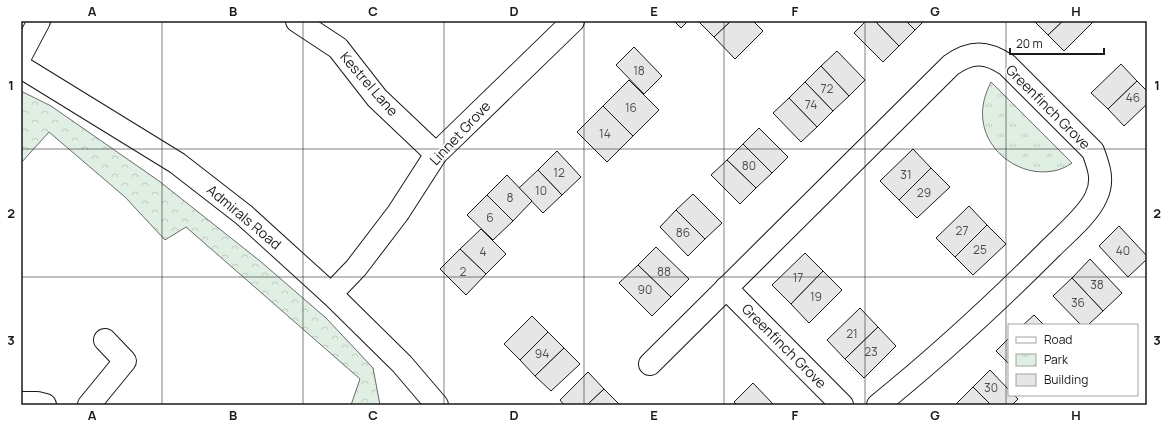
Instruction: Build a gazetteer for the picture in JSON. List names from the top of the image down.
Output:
{
  "streets": {
    "street": [
      "Kestrel Lane",
      "Greenfinch Grove",
      "Linnet Grove",
      "Admirals Road"
    ]
  },
  "crossings": [
    ["Kestrel Lane", "Linnet Grove"],
    ["Linnet Grove", "Admirals Road"]
  ],
  "house_numbers": [
    "18",
    "72",
    "46",
    "74",
    "16",
    "14",
    "80",
    "12",
    "31",
    "10",
    "29",
    "8",
    "6",
    "27",
    "86",
    "25",
    "40",
    "4",
    "2",
    "88",
    "17",
    "38",
    "90",
    "19",
    "36",
    "21",
    "23",
    "94",
    "30"
  ],
  "legend": ["Road", "Park", "Building"],
  "scale_bar": "20 m",
  "grid": {
    "columns": [
      "A",
      "B",
      "C",
      "D",
      "E",
      "F",
      "G",
      "H"
    ],
    "rows": ["1", "2", "3"]
  }
}
